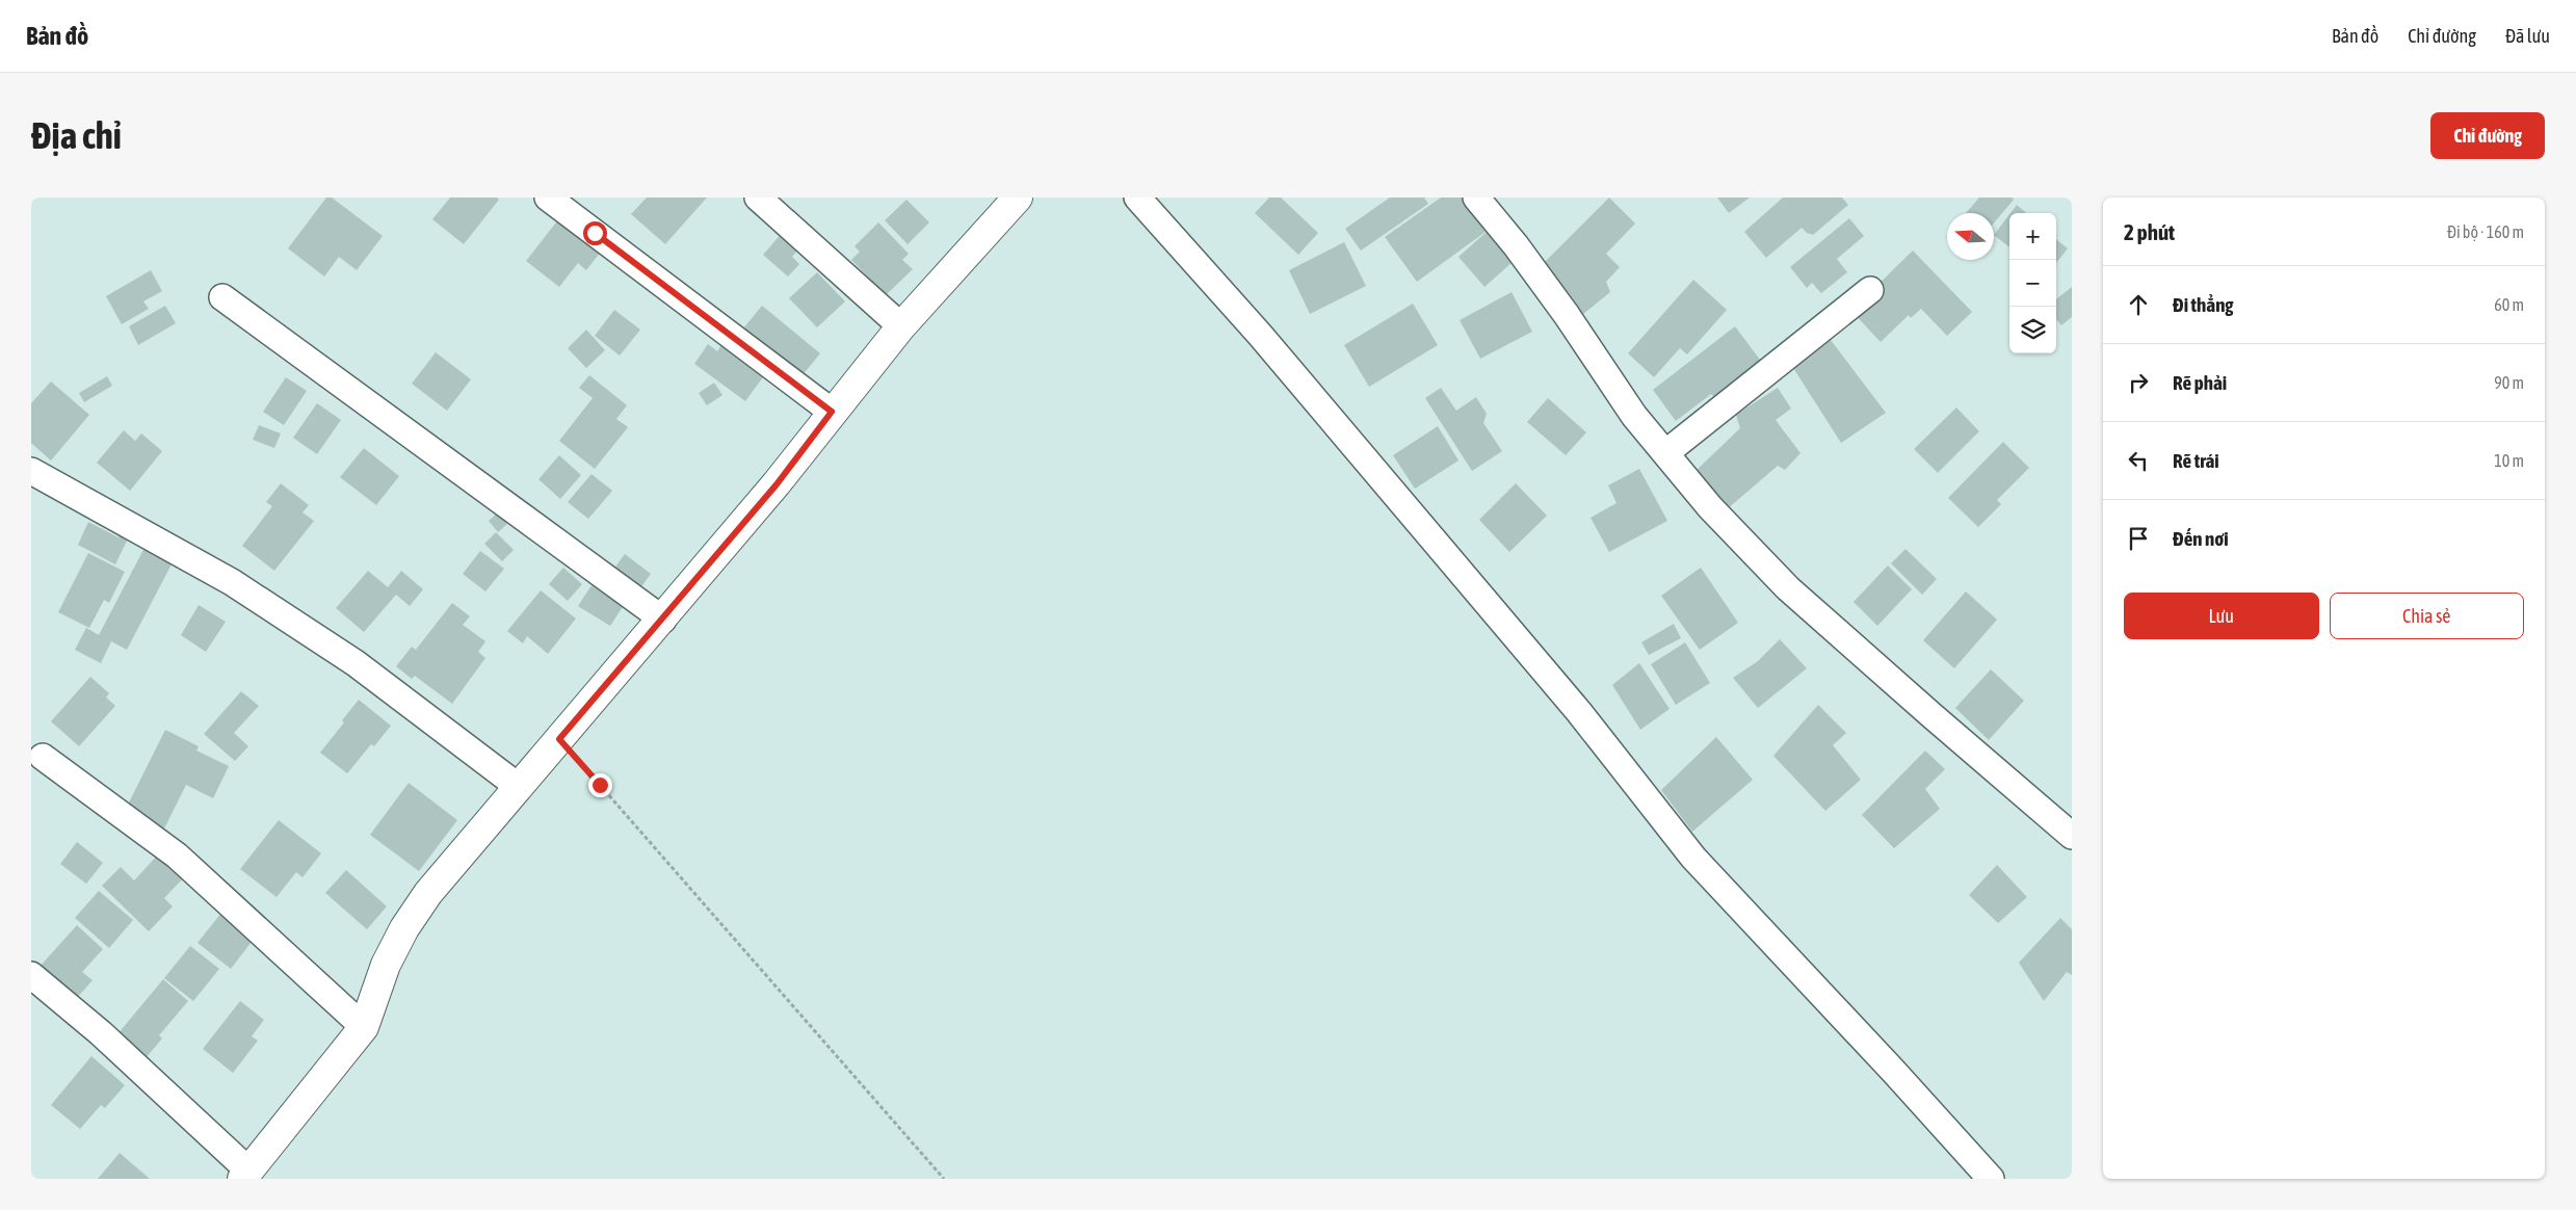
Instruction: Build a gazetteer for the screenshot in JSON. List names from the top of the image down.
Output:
{
  "north": "left",
  "page": {
    "header": "Bản đồ",
    "nav": ["Bản đồ", "Chỉ đường", "Đã lưu"],
    "buttons": [
      "Chỉ đường",
      ["Lưu", "Chia sẻ"]
    ],
    "title": "Địa chỉ",
    "heading": ["2 phút", "Đi bộ · 160 m"],
    "map_buttons": ["+", "−"],
    "list": [
      ["Đi thẳng", "60 m"],
      ["Rẽ phải", "90 m"],
      ["Rẽ trái", "10 m"],
      "Đến nơi"
    ]
  }
}
